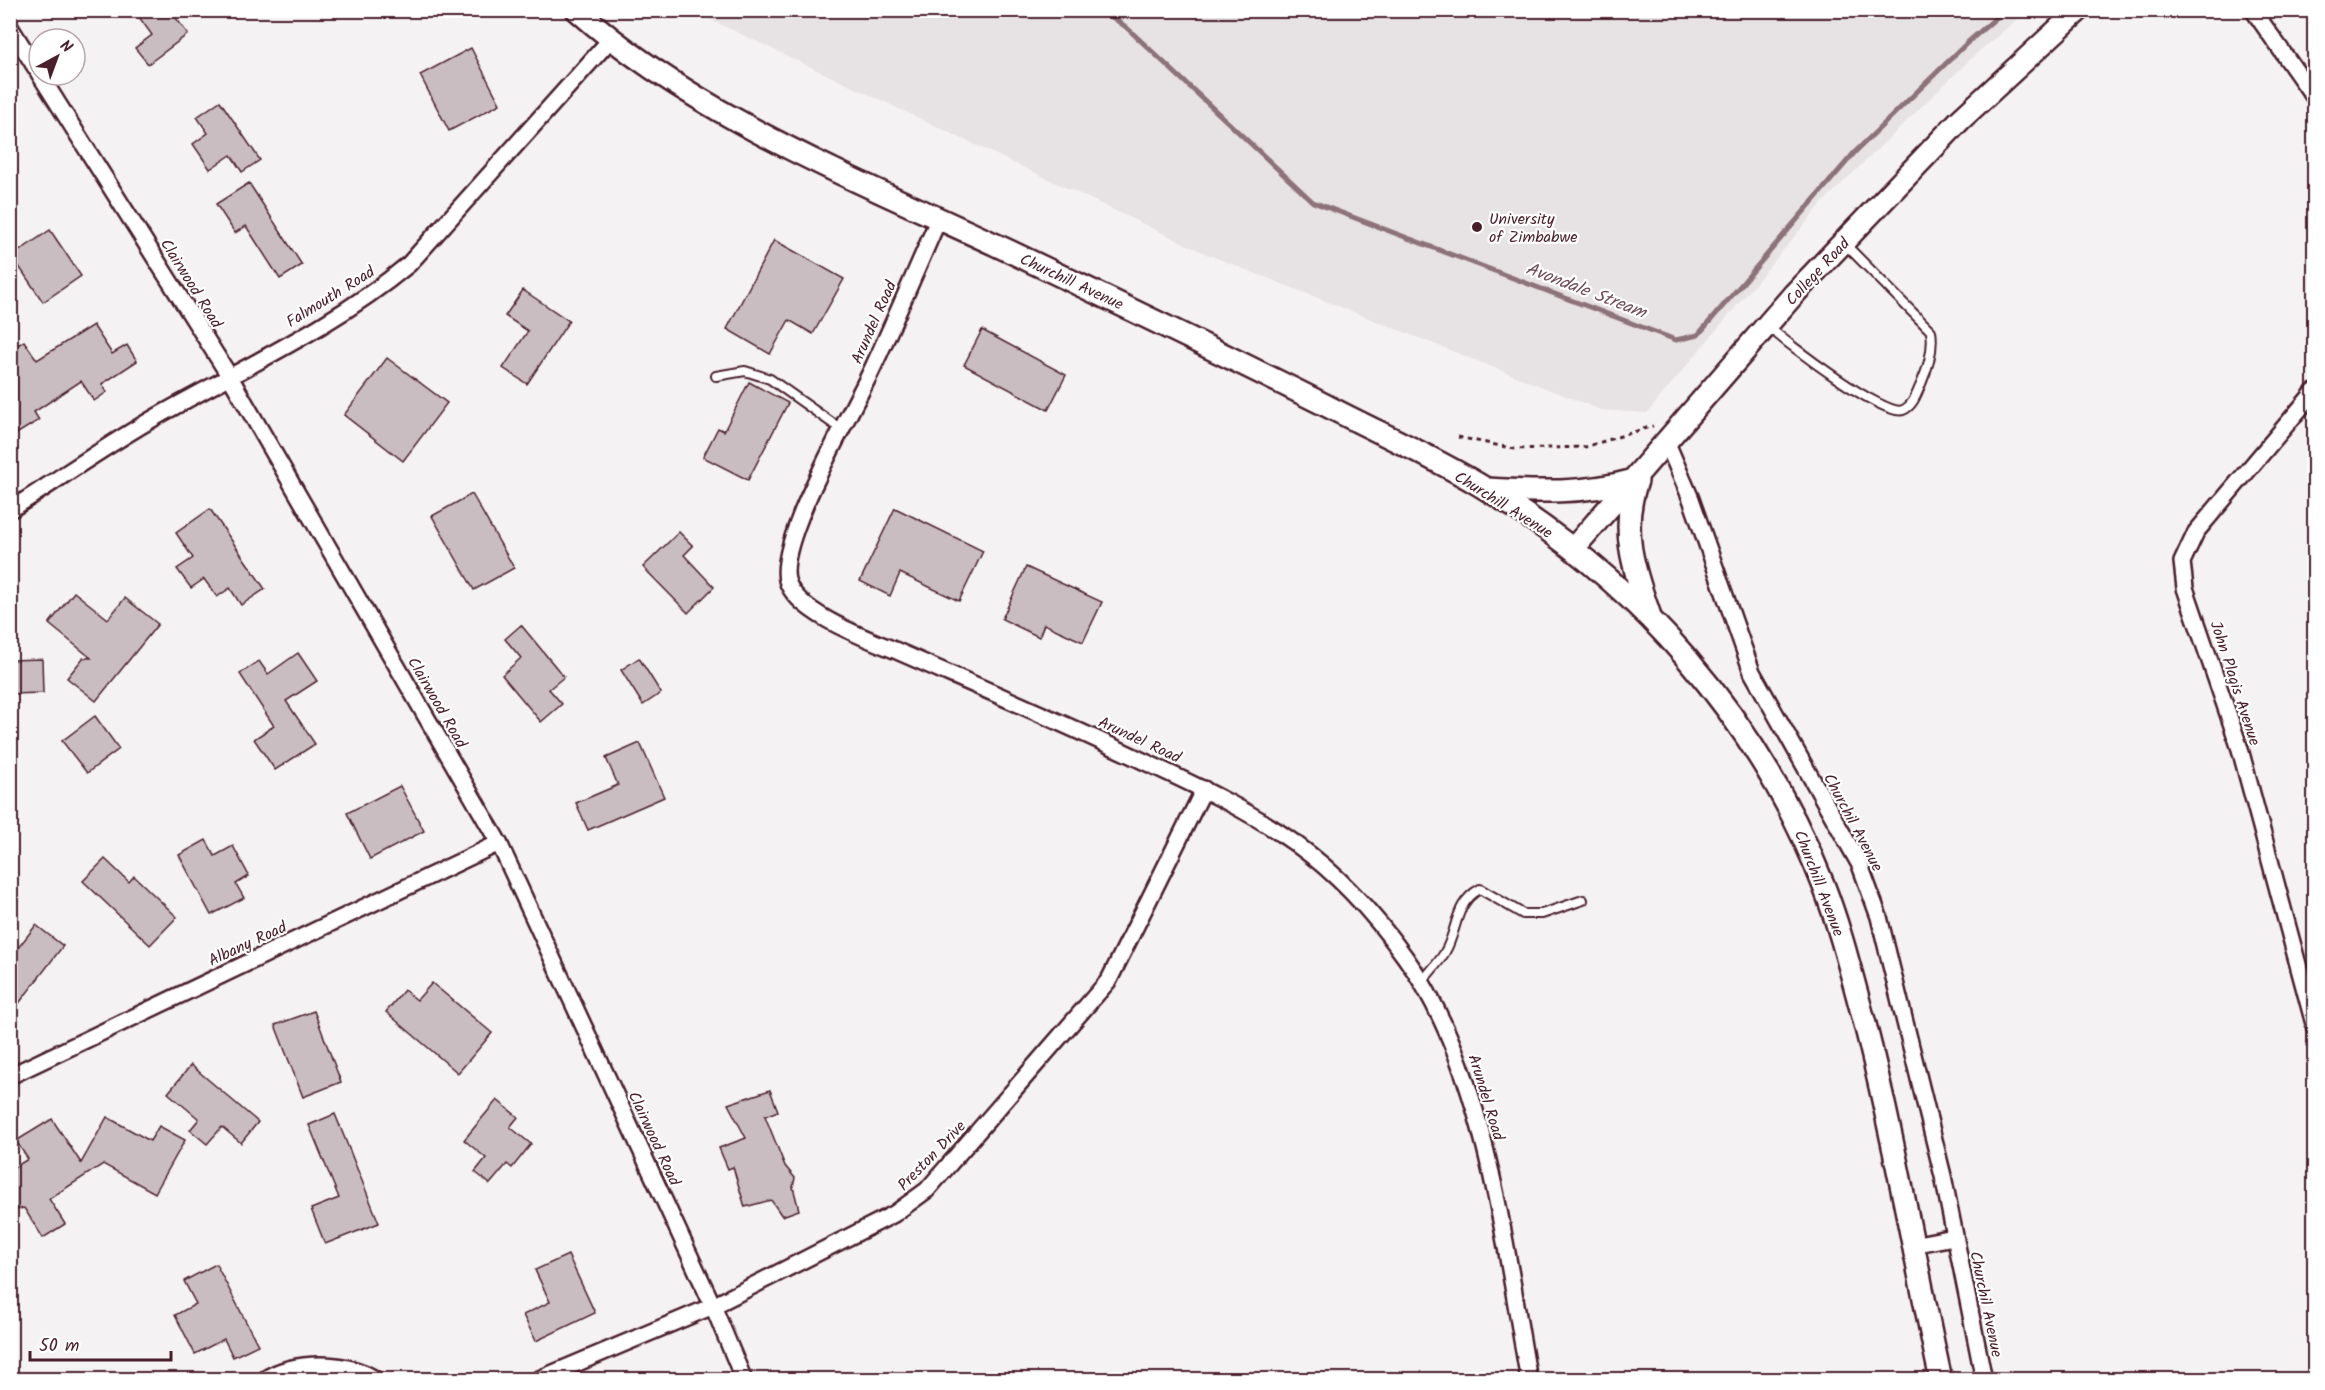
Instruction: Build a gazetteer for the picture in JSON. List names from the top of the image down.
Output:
{
  "streets": {
    "main road": ["College Road", "Churchill Avenue"],
    "street": [
      "Clairwood Road",
      "Falmouth Road",
      "Arundel Road",
      "John Plagis Avenue",
      "Churchil Avenue",
      "Albany Road",
      "Preston Drive"
    ]
  },
  "crossings": [
    ["College Road", "Churchill Avenue"],
    ["College Road", "Churchil Avenue"],
    ["Churchill Avenue", "Falmouth Road"],
    ["Churchill Avenue", "Arundel Road"],
    ["Churchill Avenue", "Churchil Avenue"],
    ["Clairwood Road", "Falmouth Road"],
    ["Clairwood Road", "Albany Road"],
    ["Clairwood Road", "Preston Drive"],
    ["Arundel Road", "Preston Drive"]
  ],
  "water": ["Avondale Stream"],
  "places": ["University of Zimbabwe"],
  "scale_bar": "50 m",
  "north": "top right"
}
